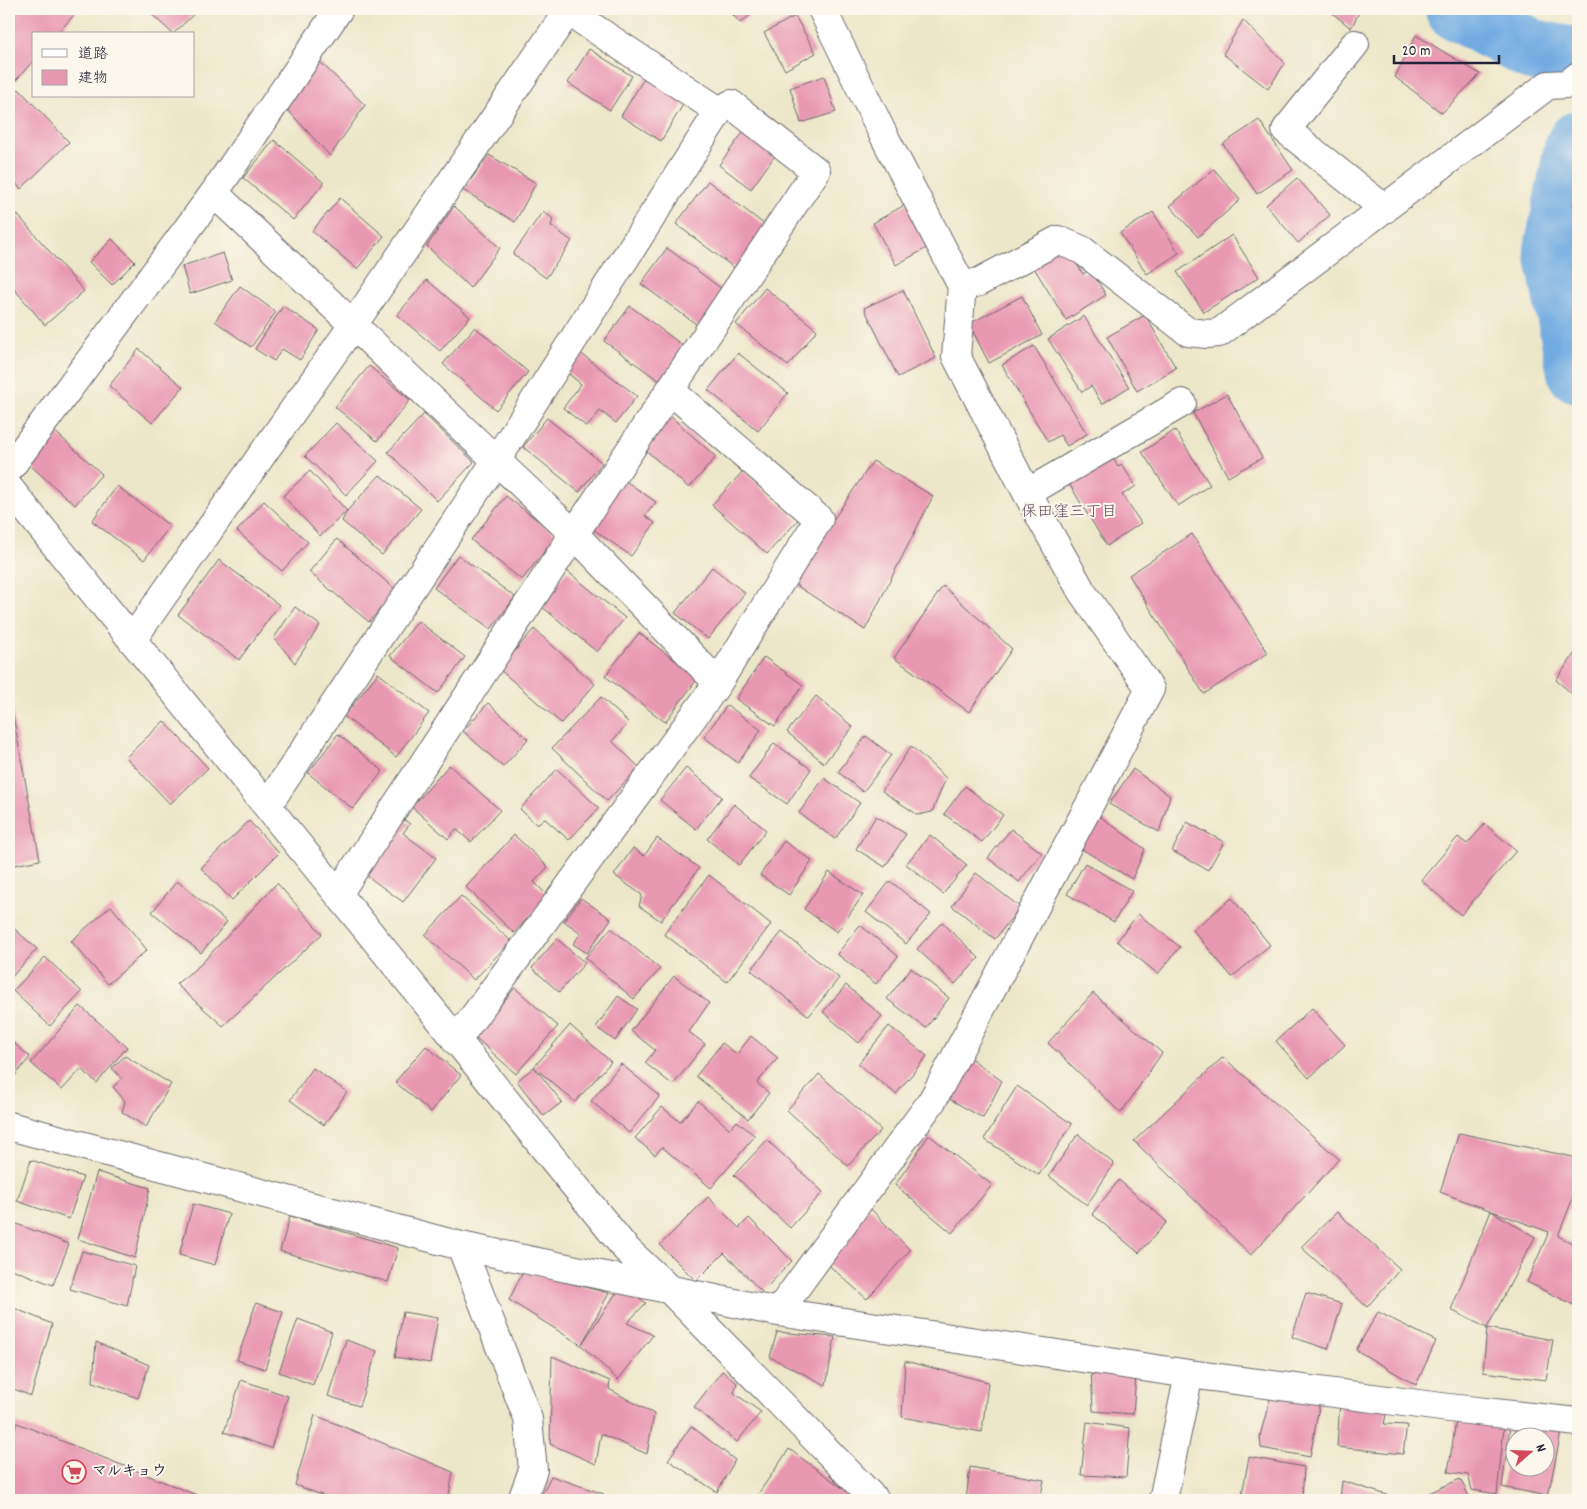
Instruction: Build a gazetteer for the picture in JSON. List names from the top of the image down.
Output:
{
  "districts": ["保田窪三丁目"],
  "places": {
    "supermarket": ["マルキョウ"]
  },
  "legend": ["道路", "建物"],
  "scale_bar": "20 m",
  "north": "right"
}
